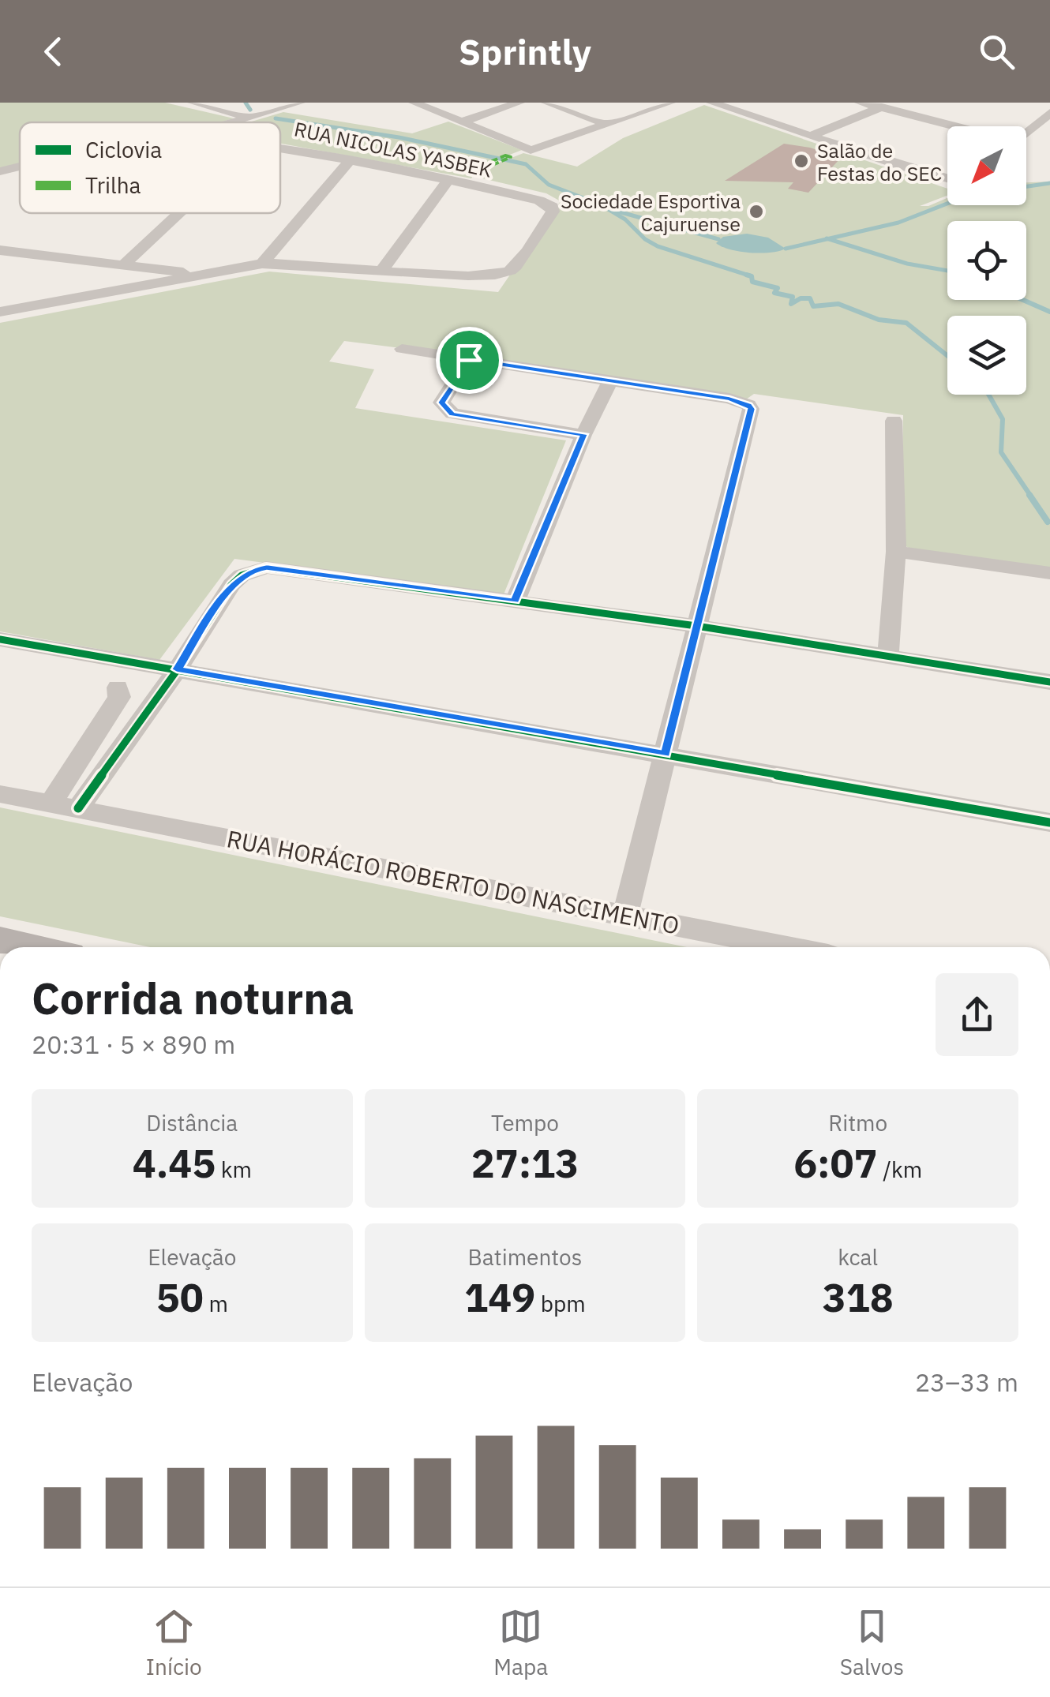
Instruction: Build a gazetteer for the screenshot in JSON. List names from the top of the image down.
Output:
{
  "streets": {
    "street": ["RUA NICOLAS YASBEK", "RUA HORÁCIO ROBERTO DO NASCIMENTO"]
  },
  "places": ["Salão de Festas do SEC", "Sociedade Esportiva Cajuruense"],
  "legend": ["Ciclovia", "Trilha"],
  "north": "bottom left",
  "page": {
    "header": "Sprintly",
    "heading": ["Corrida noturna", "20:31 · 5 × 890 m"],
    "stats": [
      ["Distância", "4.45 km"],
      ["Tempo", "27:13"],
      ["Ritmo", "6:07 /km"],
      ["Elevação", "50 m"],
      ["Batimentos", "149 bpm"],
      ["kcal", "318"]
    ],
    "chart": ["Elevação", "23–33 m"],
    "tabs": ["Início", "Mapa", "Salvos"]
  }
}
